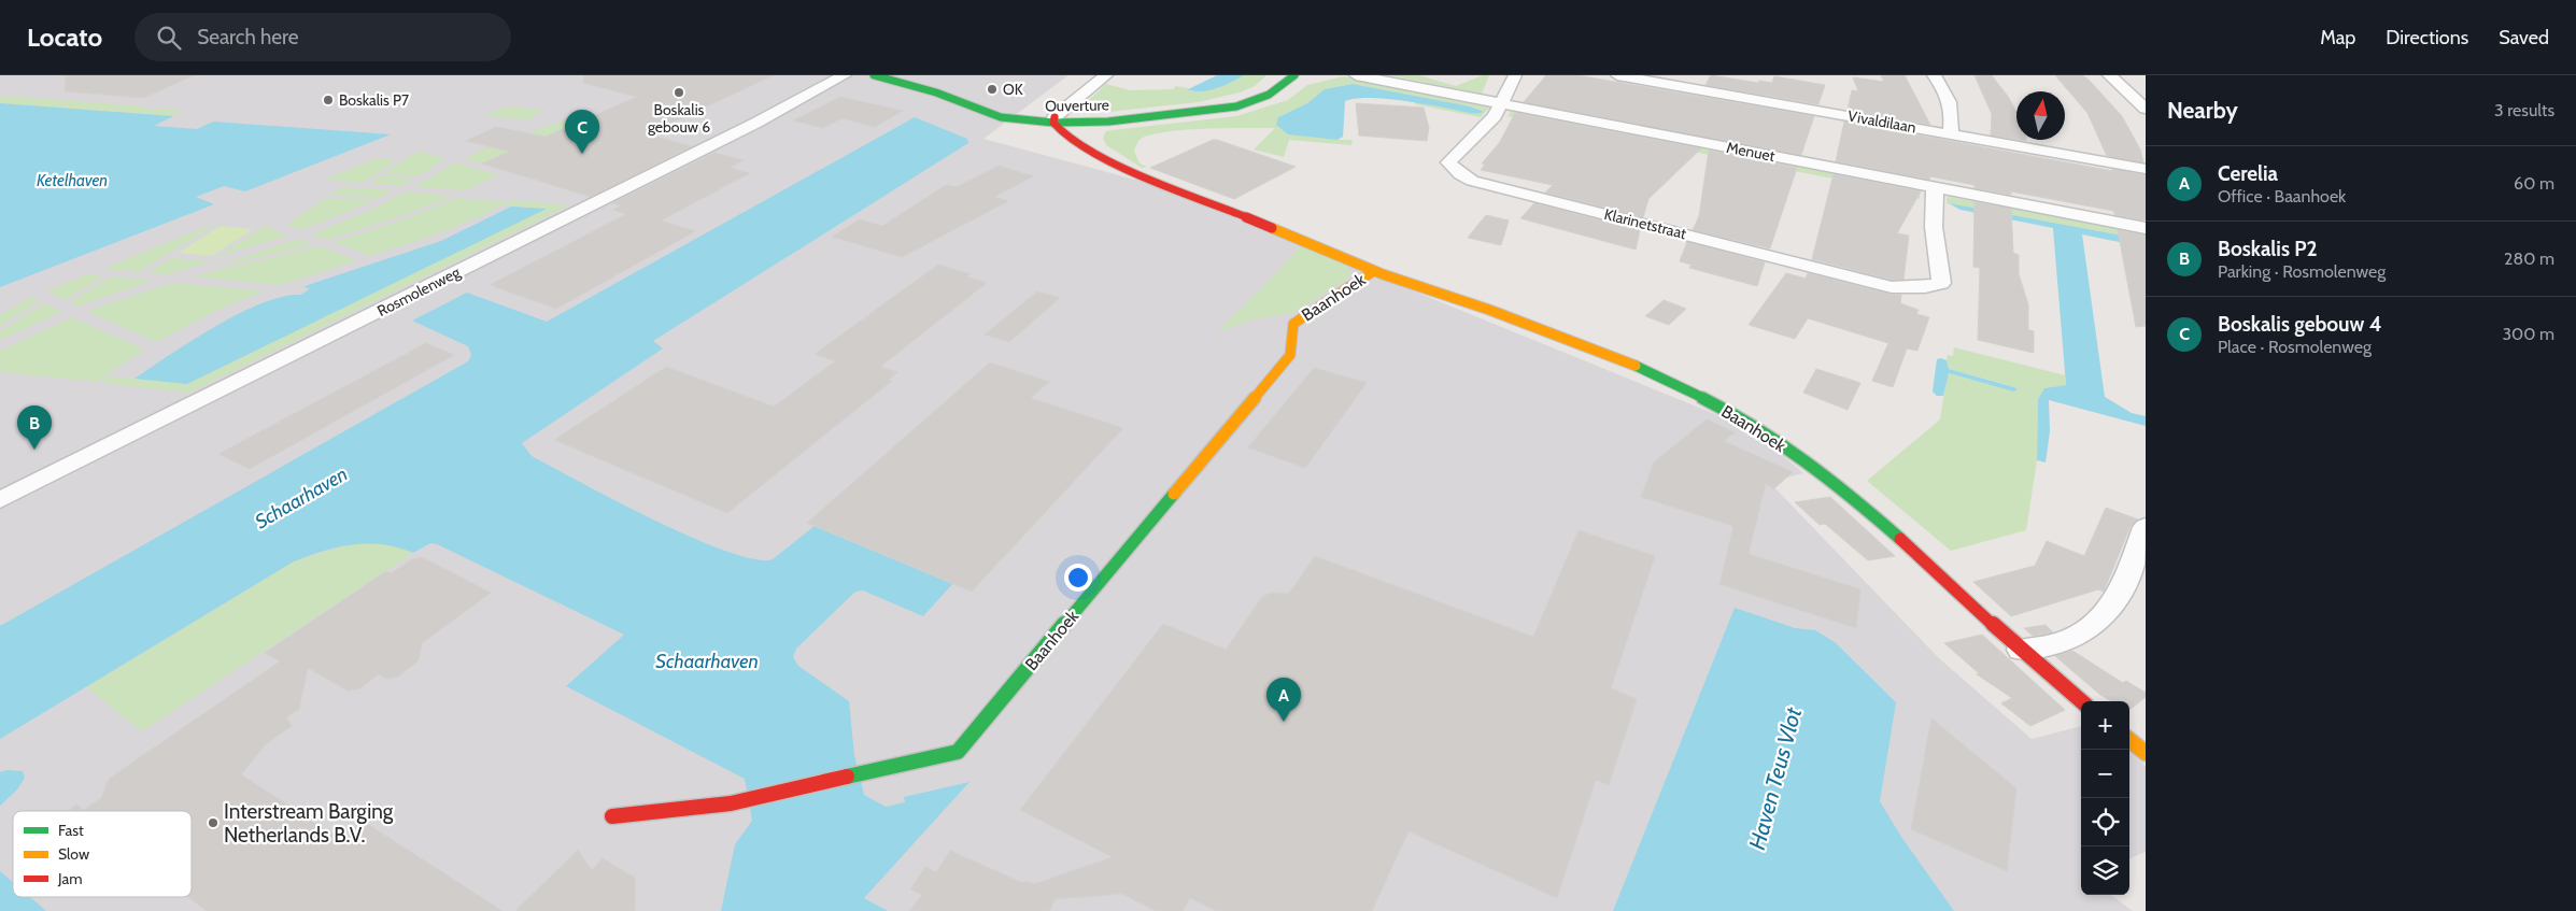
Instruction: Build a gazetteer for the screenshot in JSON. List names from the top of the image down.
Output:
{
  "streets": {
    "street": [
      "Ouverture",
      "Vivaldilaan",
      "Menuet",
      "Klarinetstraat",
      "Rosmolenweg",
      "Baanhoek"
    ]
  },
  "crossings": [
    ["Ouverture", "Baanhoek"],
    ["Menuet", "Klarinetstraat"]
  ],
  "water": ["Ketelhaven", "Schaarhaven", "Haven Teus Vlot"],
  "places": [
    "OK",
    "Boskalis gebouw 6",
    "Boskalis P7",
    "Interstream Barging Netherlands B.V."
  ],
  "legend": ["Fast", "Slow", "Jam"],
  "north": "top",
  "page": {
    "header": "Locato",
    "search": "Search here",
    "nav": ["Map", "Directions", "Saved"],
    "heading": ["Nearby", "3 results"],
    "pins": ["C", "B", "A"],
    "list": [
      {
        "mark": "A",
        "name": "Cerelia",
        "note": "Office · Baanhoek",
        "value": "60 m"
      },
      {
        "mark": "B",
        "name": "Boskalis P2",
        "note": "Parking · Rosmolenweg",
        "value": "280 m"
      },
      {
        "mark": "C",
        "name": "Boskalis gebouw 4",
        "note": "Place · Rosmolenweg",
        "value": "300 m"
      }
    ],
    "map_buttons": ["+", "−"]
  }
}
